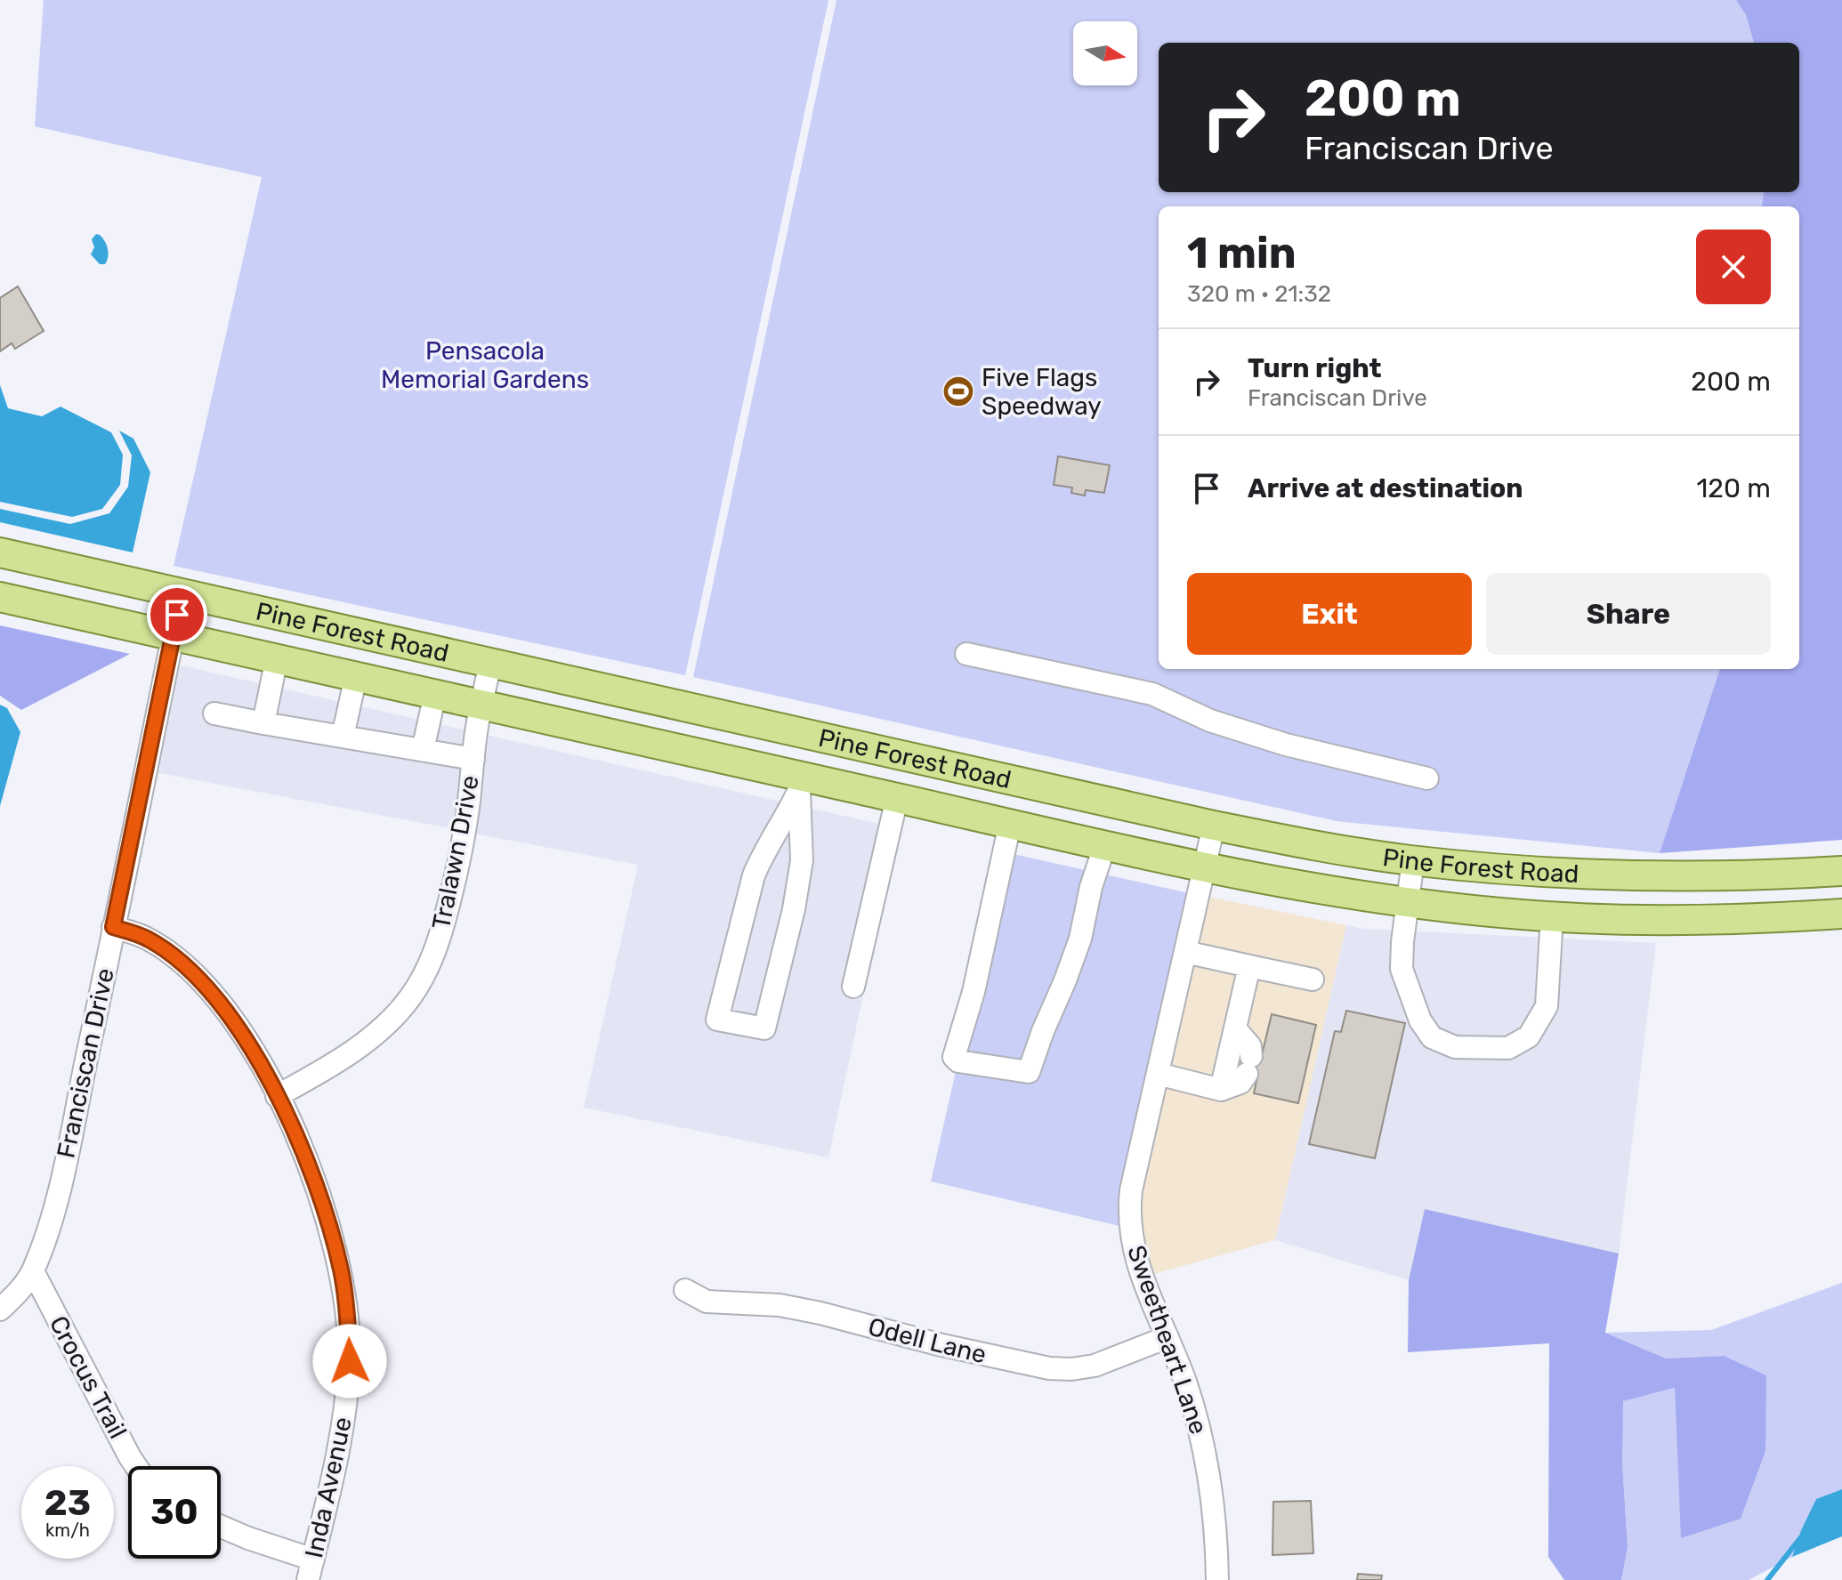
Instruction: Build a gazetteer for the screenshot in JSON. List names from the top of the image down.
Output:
{
  "streets": {
    "main road": ["Pine Forest Road"],
    "street": [
      "Tralawn Drive",
      "Franciscan Drive",
      "Sweetheart Lane",
      "Odell Lane",
      "Crocus Trail",
      "Inda Avenue"
    ]
  },
  "crossings": [
    ["Pine Forest Road", "Tralawn Drive"],
    ["Pine Forest Road", "Franciscan Drive"],
    ["Pine Forest Road", "Sweetheart Lane"],
    ["Tralawn Drive", "Inda Avenue"],
    ["Franciscan Drive", "Crocus Trail"],
    ["Franciscan Drive", "Inda Avenue"],
    ["Sweetheart Lane", "Odell Lane"]
  ],
  "parks": ["Pensacola Memorial Gardens"],
  "places": {
    "sports": ["Five Flags Speedway"]
  },
  "north": "right",
  "page": {
    "turn": ["200 m", "Franciscan Drive"],
    "heading": ["1 min", "320 m · 21:32"],
    "list": [
      {
        "name": "Turn right",
        "note": "Franciscan Drive",
        "value": "200 m"
      },
      {
        "name": "Arrive at destination",
        "value": "120 m"
      }
    ],
    "buttons": ["Exit", "Share"],
    "speed": "23 km/h",
    "limit": "30"
  }
}
